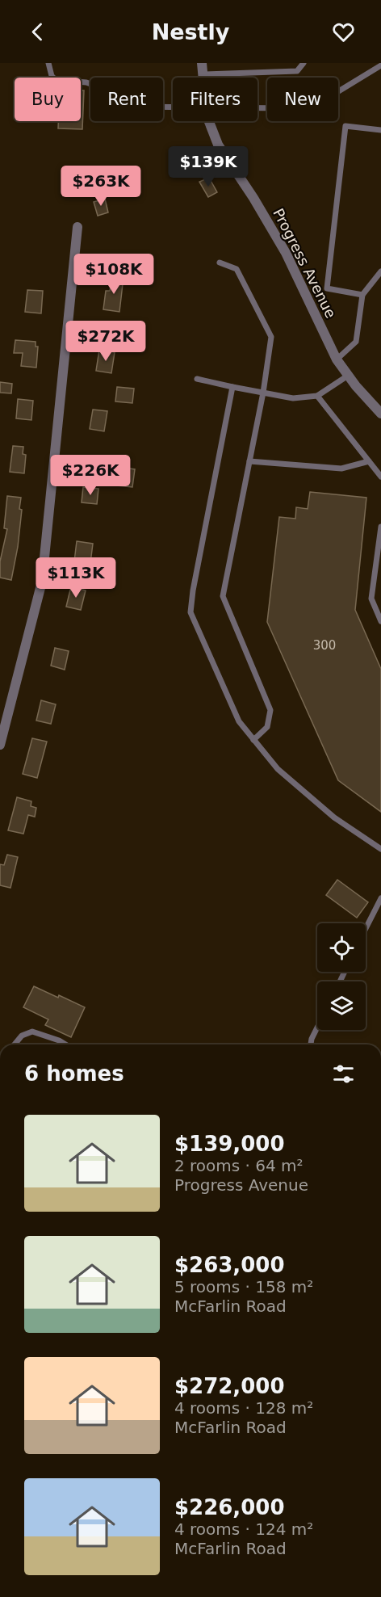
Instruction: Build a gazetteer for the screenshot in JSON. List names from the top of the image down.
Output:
{
  "streets": {
    "street": ["Progress Avenue"]
  },
  "house_numbers": ["300"],
  "page": {
    "header": "Nestly",
    "chip": [
      "Buy",
      "Rent",
      "Filters",
      "New"
    ],
    "price": [
      "$139K",
      "$263K",
      "$108K",
      "$272K",
      "$226K",
      "$113K"
    ],
    "heading": "6 homes",
    "list": [
      {
        "name": "$139,000",
        "note": "2 rooms · 64 m² · Progress Avenue"
      },
      {
        "name": "$263,000",
        "note": "5 rooms · 158 m² · McFarlin Road"
      },
      {
        "name": "$272,000",
        "note": "4 rooms · 128 m² · McFarlin Road"
      },
      {
        "name": "$226,000",
        "note": "4 rooms · 124 m² · McFarlin Road"
      }
    ]
  }
}
